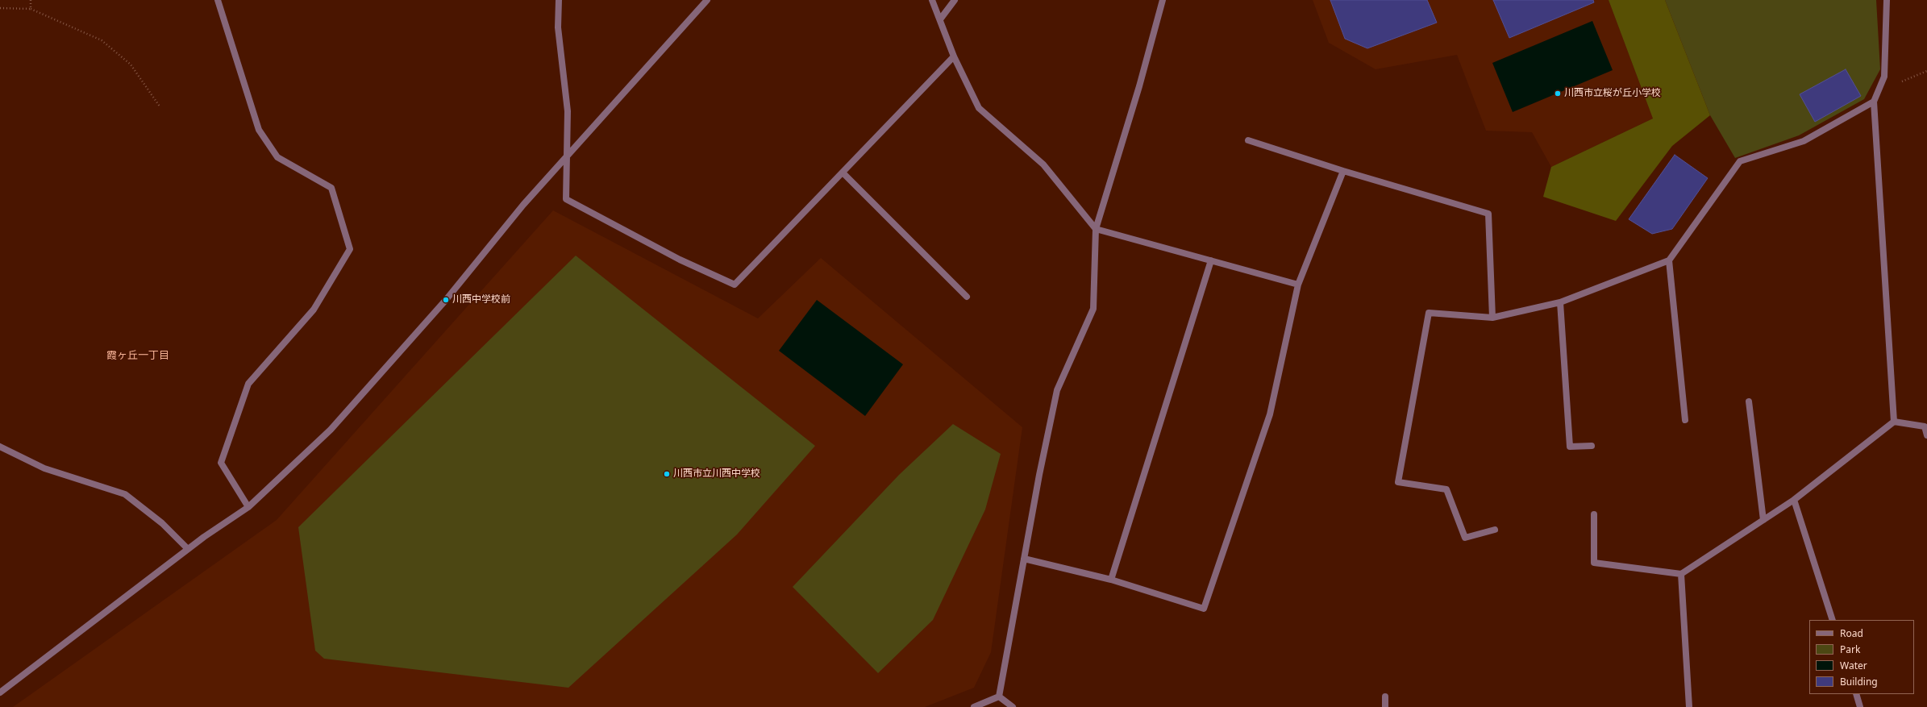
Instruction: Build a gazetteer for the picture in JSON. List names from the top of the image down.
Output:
{
  "districts": ["霞ヶ丘一丁目"],
  "places": ["川西市立桜が丘小学校", "川西中学校前", "川西市立川西中学校"],
  "legend": [
    "Road",
    "Park",
    "Water",
    "Building"
  ]
}
